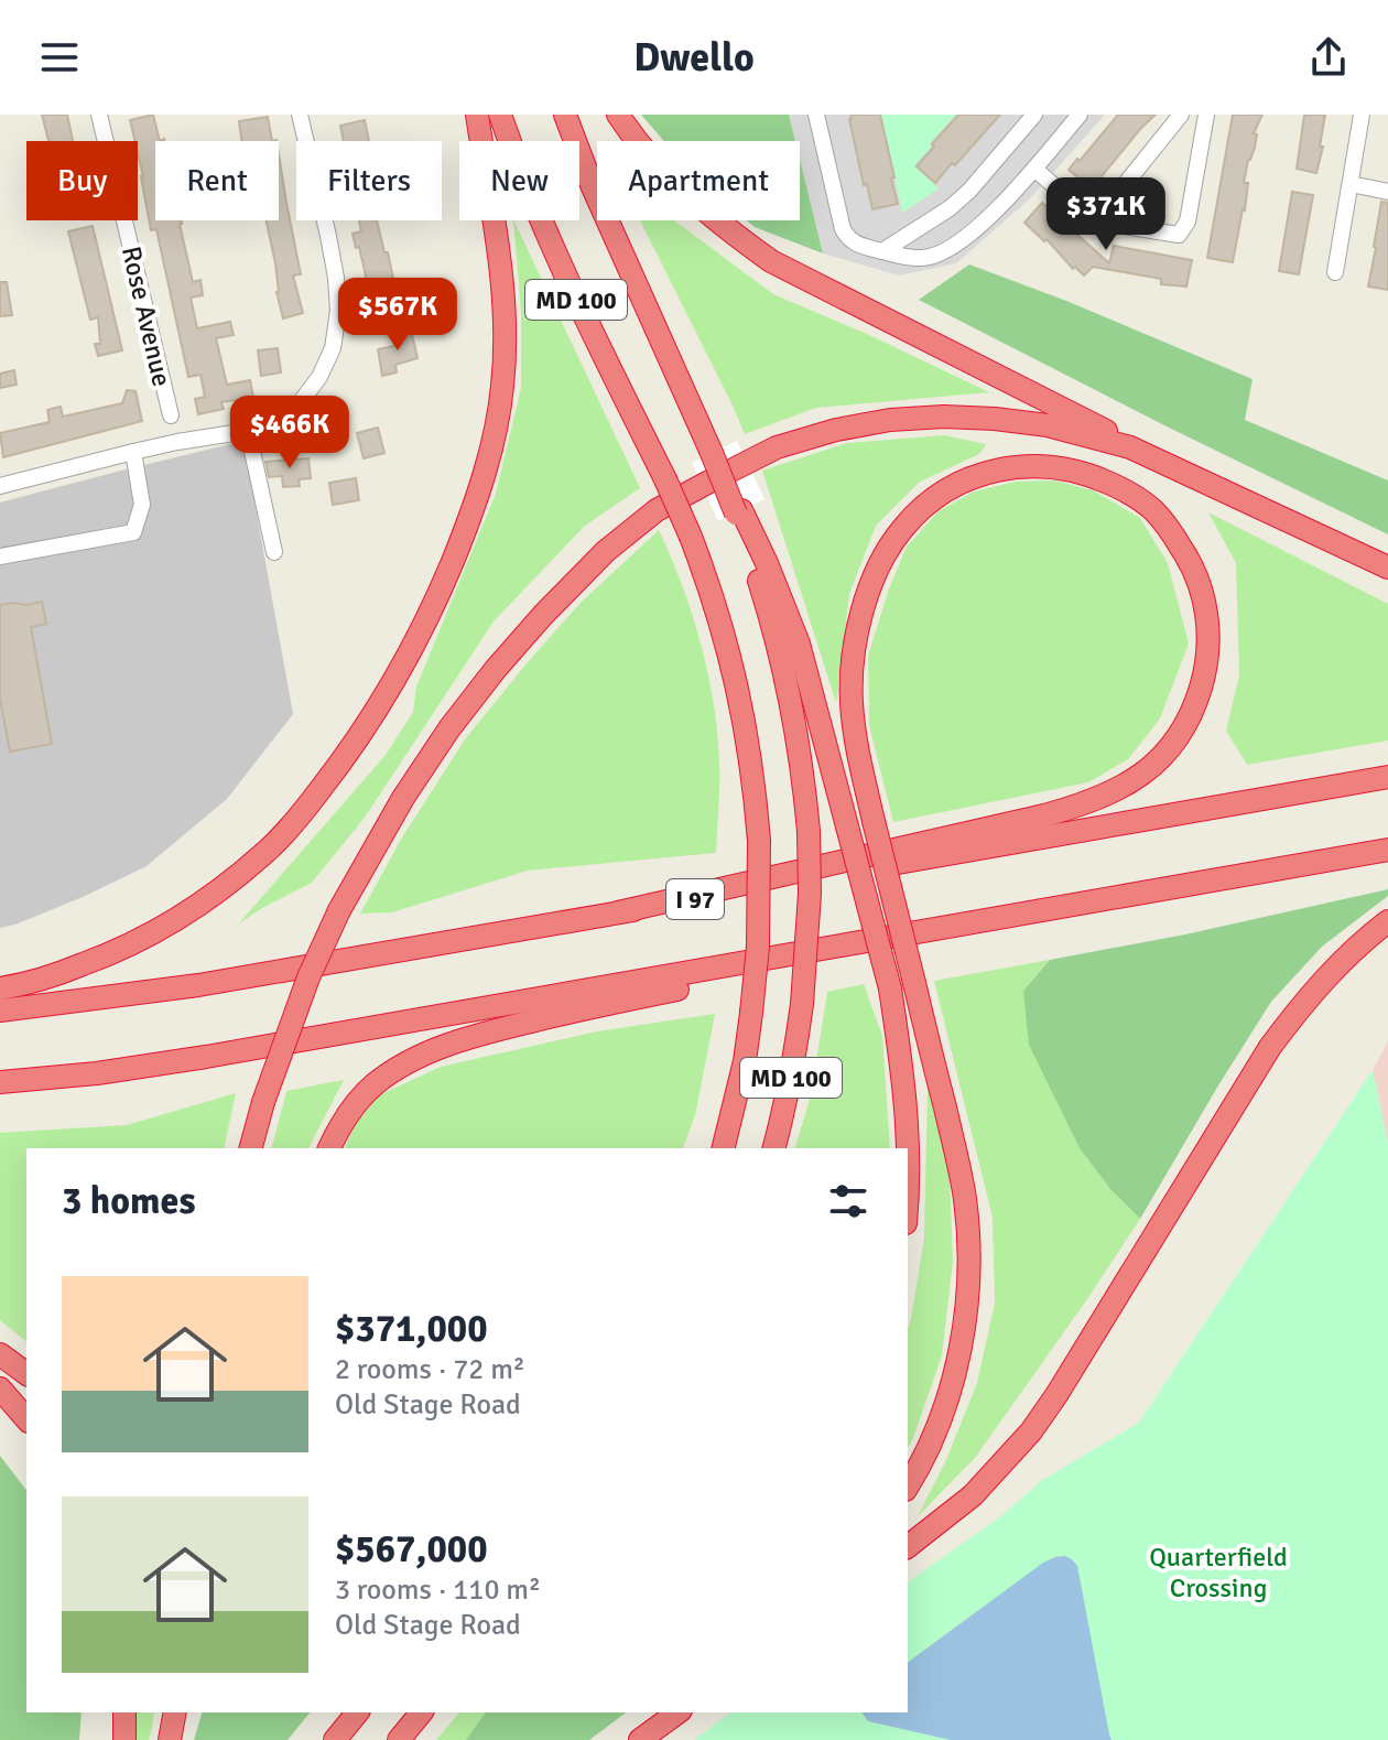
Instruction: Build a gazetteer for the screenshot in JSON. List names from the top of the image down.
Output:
{
  "streets": {
    "highway": ["MD 100", "I 97"],
    "street": ["Rose Avenue"]
  },
  "parks": ["Quarterfield Crossing"],
  "page": {
    "header": "Dwello",
    "chip": [
      "Buy",
      "Rent",
      "Filters",
      "New",
      "Apartment"
    ],
    "price": ["$371K", "$567K", "$466K"],
    "heading": "3 homes",
    "list": [
      {
        "name": "$371,000",
        "note": "2 rooms · 72 m² · Old Stage Road"
      },
      {
        "name": "$567,000",
        "note": "3 rooms · 110 m² · Old Stage Road"
      }
    ]
  }
}
